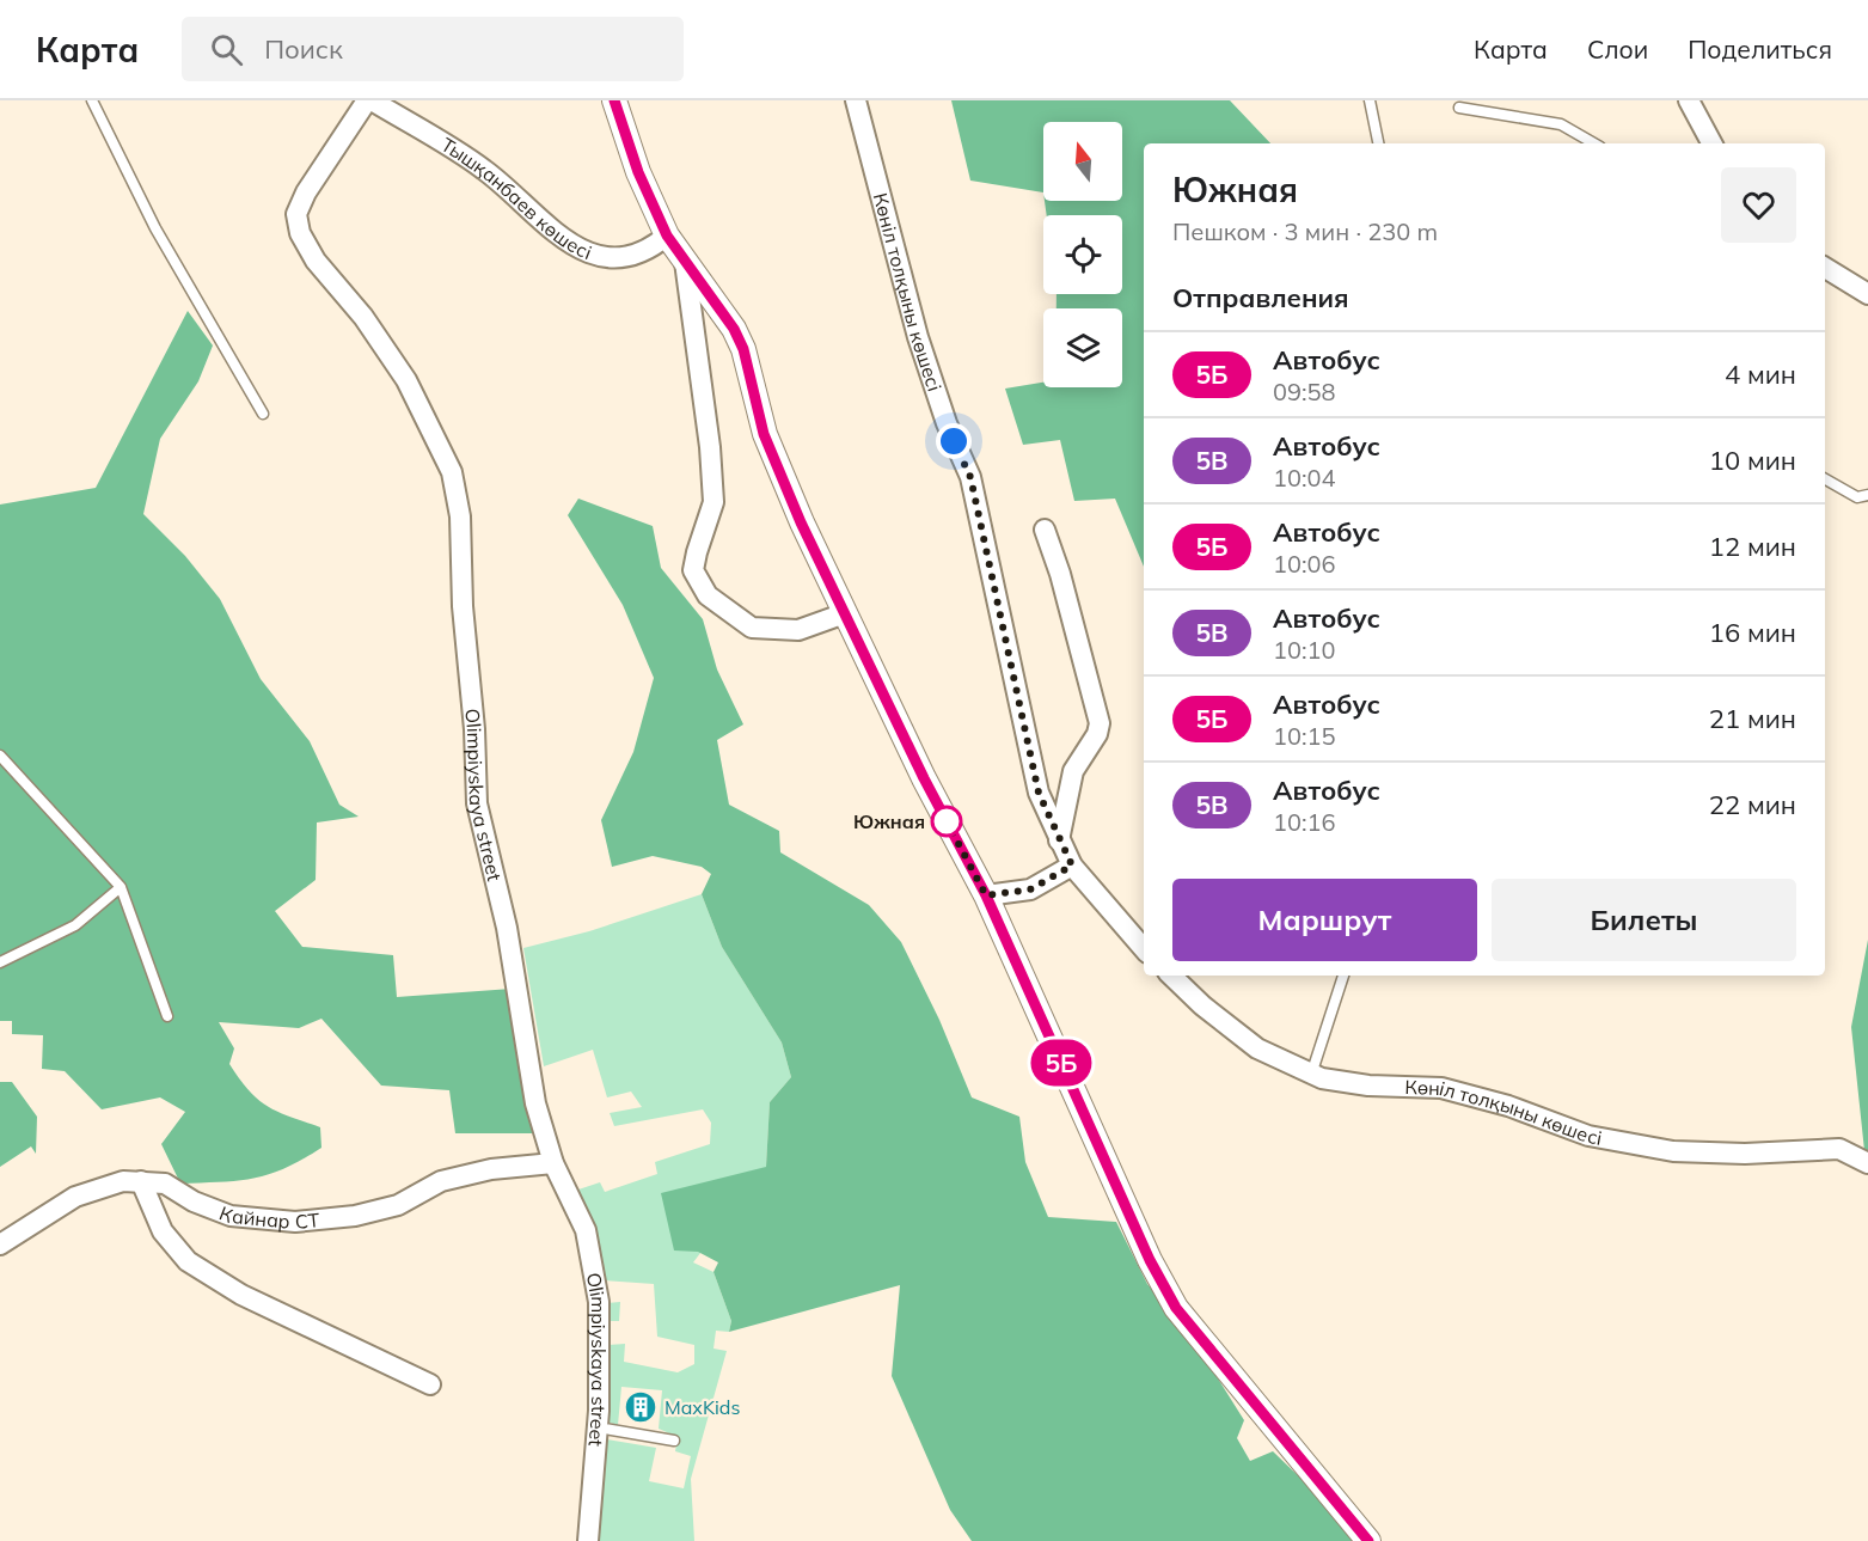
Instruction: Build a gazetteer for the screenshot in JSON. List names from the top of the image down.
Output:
{
  "streets": {
    "street": [
      "Тышқанбаев көшесі",
      "Көніл толқыны көшесі",
      "Olimpiyskaya street",
      "Кайнар СТ"
    ]
  },
  "crossings": [
    ["Тышқанбаев көшесі", "Olimpiyskaya street"],
    ["Olimpiyskaya street", "Кайнар СТ"]
  ],
  "places": {
    "other": ["Южная"],
    "building": ["MaxKids"]
  },
  "lines": ["bus line 5Б"],
  "north": "top",
  "page": {
    "header": "Карта",
    "search": "Поиск",
    "nav": ["Карта", "Слои", "Поделиться"],
    "on_map": "5Б",
    "heading": [
      ["Южная", "Пешком · 3 мин · 230 m"],
      "Отправления"
    ],
    "list": [
      {
        "mark": "5Б",
        "name": "Автобус",
        "note": "09:58",
        "value": "4 мин"
      },
      {
        "mark": "5В",
        "name": "Автобус",
        "note": "10:04",
        "value": "10 мин"
      },
      {
        "mark": "5Б",
        "name": "Автобус",
        "note": "10:06",
        "value": "12 мин"
      },
      {
        "mark": "5В",
        "name": "Автобус",
        "note": "10:10",
        "value": "16 мин"
      },
      {
        "mark": "5Б",
        "name": "Автобус",
        "note": "10:15",
        "value": "21 мин"
      },
      {
        "mark": "5В",
        "name": "Автобус",
        "note": "10:16",
        "value": "22 мин"
      }
    ],
    "buttons": ["Маршрут", "Билеты"]
  }
}
